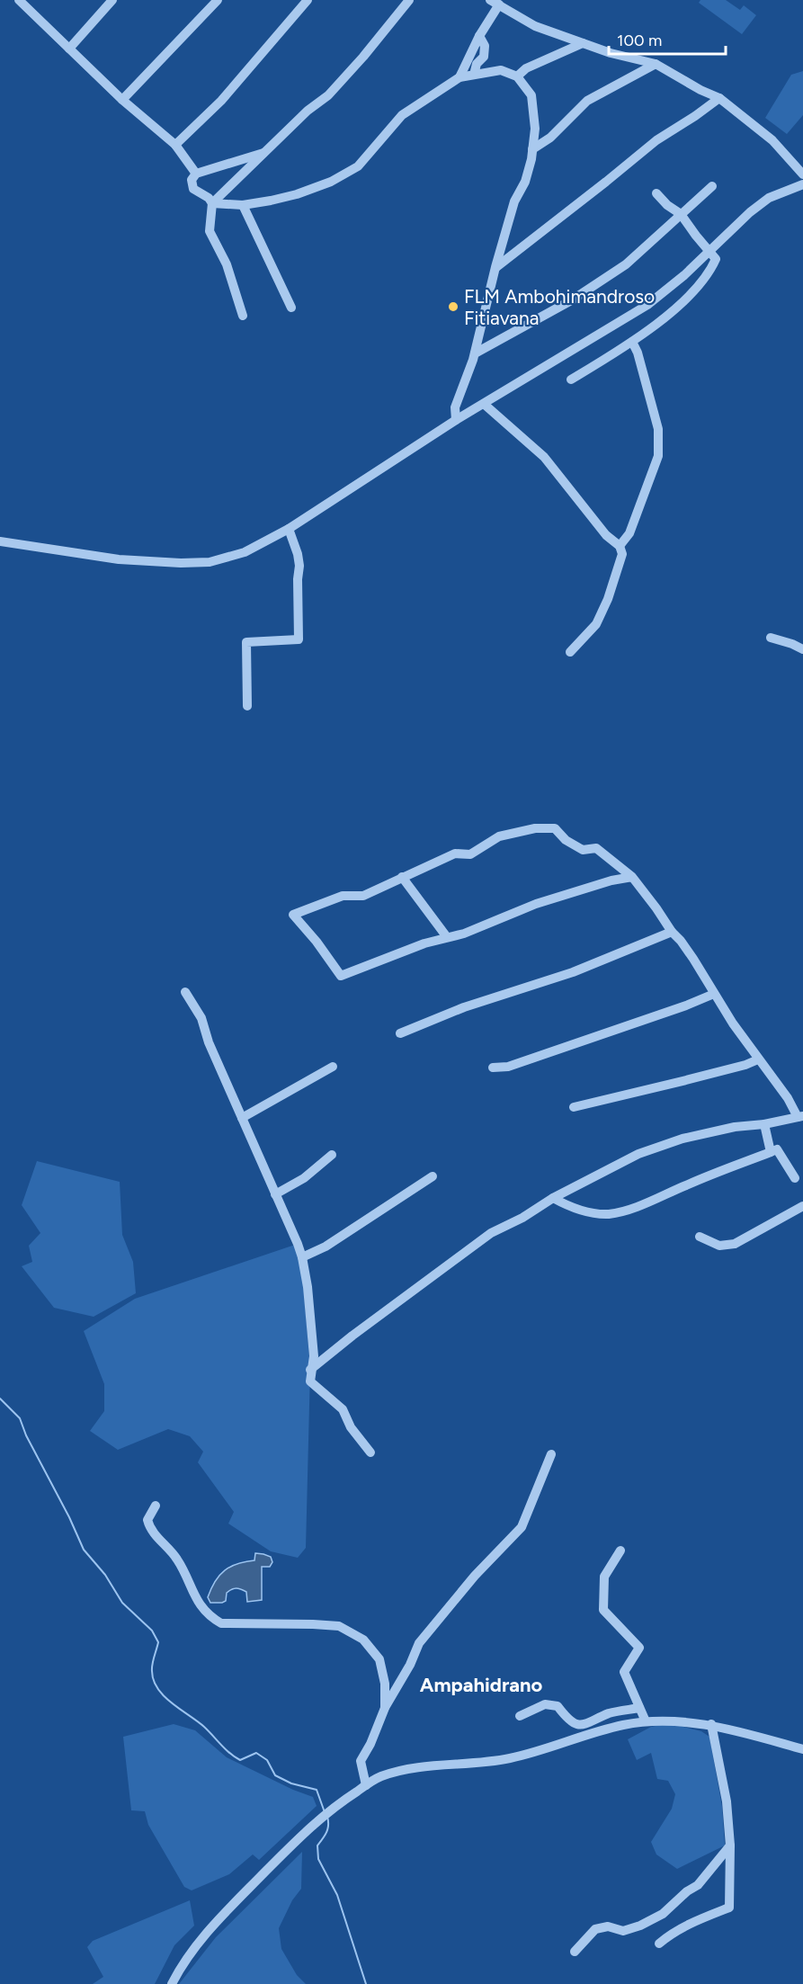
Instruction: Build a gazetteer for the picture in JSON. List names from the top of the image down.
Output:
{
  "districts": ["Ampahidrano"],
  "places": ["FLM Ambohimandroso Fitiavana"],
  "scale_bar": "100 m"
}
